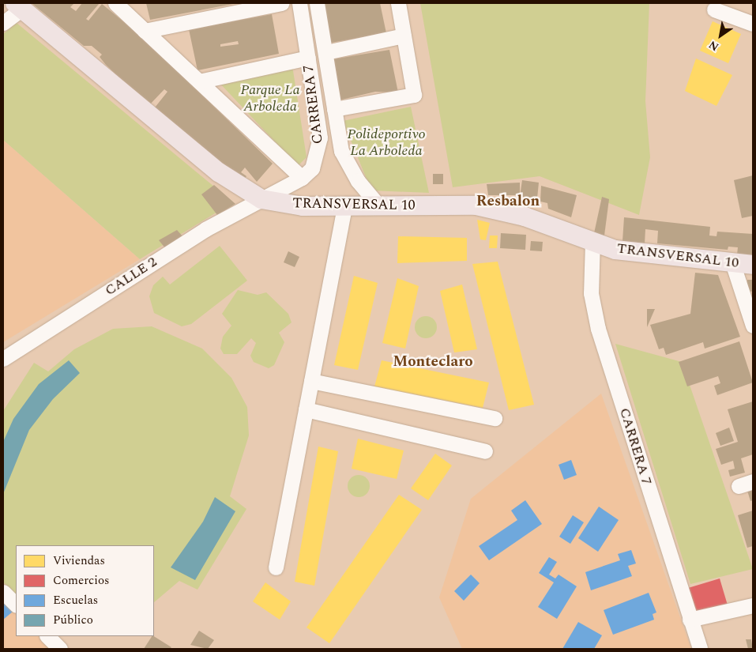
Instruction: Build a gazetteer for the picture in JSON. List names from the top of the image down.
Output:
{
  "streets": {
    "main road": ["TRANSVERSAL 10"],
    "street": ["CARRERA 7", "CALLE 2"]
  },
  "crossings": [
    ["CARRERA 7", "TRANSVERSAL 10"],
    ["CARRERA 7", "CALLE 2"],
    ["TRANSVERSAL 10", "CALLE 2"]
  ],
  "districts": ["Resbalon", "Monteclaro"],
  "parks": ["Parque La Arboleda", "Polideportivo La Arboleda"],
  "legend": [
    "Viviendas",
    "Comercios",
    "Escuelas",
    "Público"
  ],
  "north": "bottom left"
}
